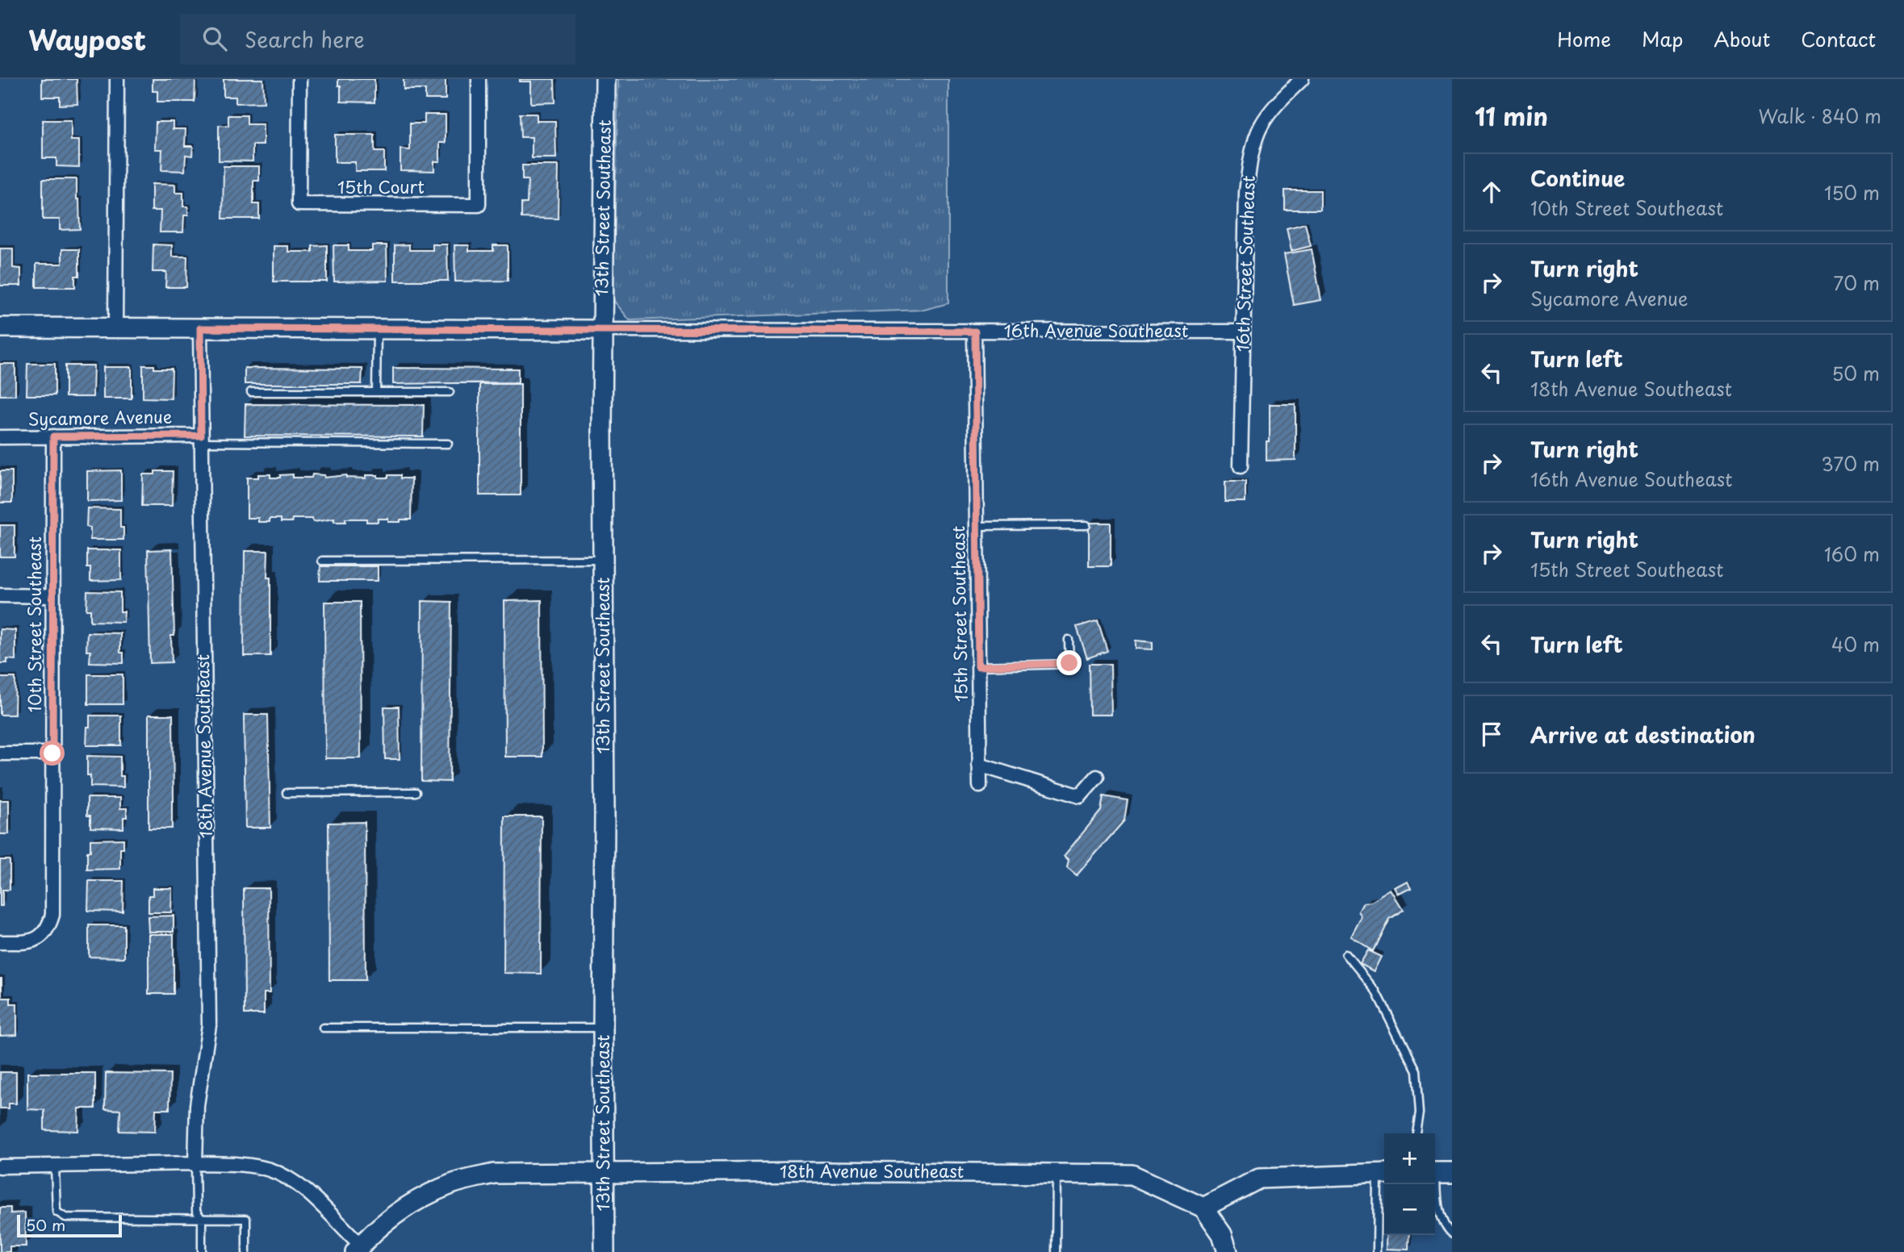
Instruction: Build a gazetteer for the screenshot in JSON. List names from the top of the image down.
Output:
{
  "streets": {
    "street": [
      "15th Court",
      "13th Street Southeast",
      "16th Street Southeast",
      "16th Avenue Southeast",
      "Sycamore Avenue",
      "15th Street Southeast",
      "10th Street Southeast",
      "18th Avenue Southeast"
    ]
  },
  "crossings": [
    ["13th Street Southeast", "16th Avenue Southeast"],
    ["13th Street Southeast", "18th Avenue Southeast"],
    ["16th Street Southeast", "16th Avenue Southeast"],
    ["16th Avenue Southeast", "15th Street Southeast"],
    ["16th Avenue Southeast", "18th Avenue Southeast"],
    ["Sycamore Avenue", "10th Street Southeast"],
    ["Sycamore Avenue", "18th Avenue Southeast"]
  ],
  "scale_bar": "50 m",
  "page": {
    "header": "Waypost",
    "search": "Search here",
    "nav": [
      "Home",
      "Map",
      "About",
      "Contact"
    ],
    "heading": ["11 min", "Walk · 840 m"],
    "list": [
      ["Continue", "10th Street Southeast", "150 m"],
      ["Turn right", "Sycamore Avenue", "70 m"],
      ["Turn left", "18th Avenue Southeast", "50 m"],
      ["Turn right", "16th Avenue Southeast", "370 m"],
      ["Turn right", "15th Street Southeast", "160 m"],
      ["Turn left", "40 m"],
      "Arrive at destination"
    ],
    "map_buttons": ["+", "−"],
    "scale": "50 m"
  }
}
